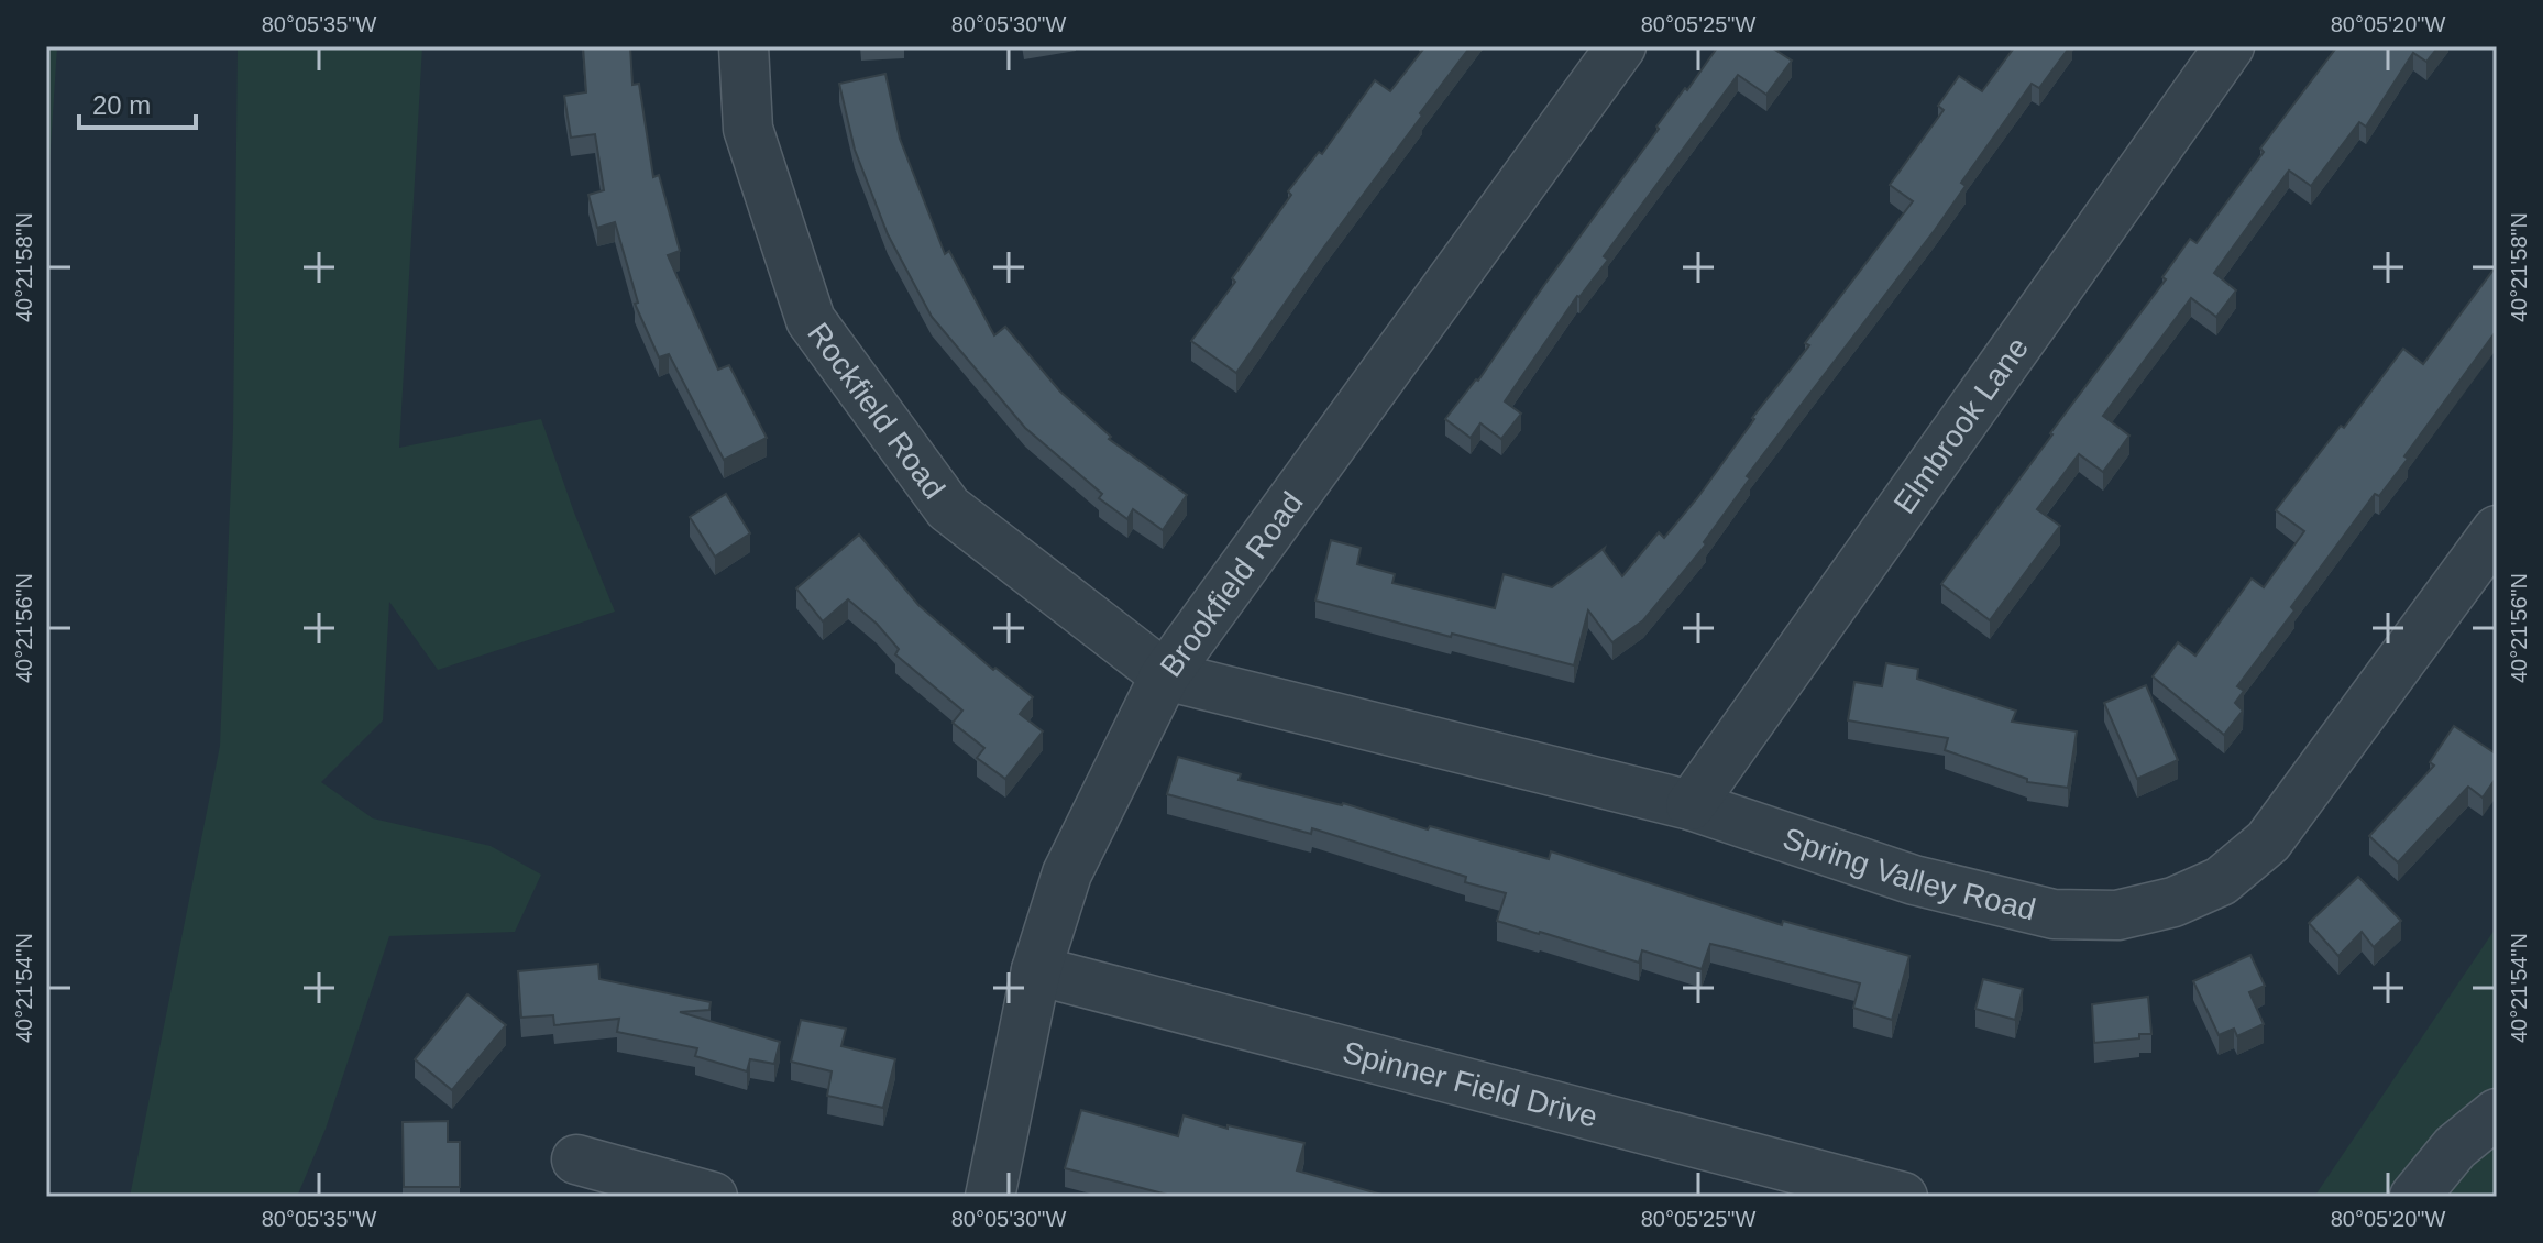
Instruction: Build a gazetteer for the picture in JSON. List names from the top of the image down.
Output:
{
  "streets": {
    "street": [
      "Rockfield Road",
      "Elmbrook Lane",
      "Brookfield Road",
      "Spring Valley Road",
      "Spinner Field Drive"
    ]
  },
  "crossings": [
    ["Rockfield Road", "Brookfield Road"],
    ["Rockfield Road", "Spring Valley Road"],
    ["Elmbrook Lane", "Spring Valley Road"],
    ["Brookfield Road", "Spring Valley Road"],
    ["Brookfield Road", "Spinner Field Drive"]
  ],
  "scale_bar": "20 m",
  "coordinates": [
    "80°05'35\"W",
    "80°05'30\"W",
    "80°05'25\"W",
    "80°05'20\"W",
    "40°21'58\"N",
    "40°21'56\"N",
    "40°21'54\"N"
  ]
}
